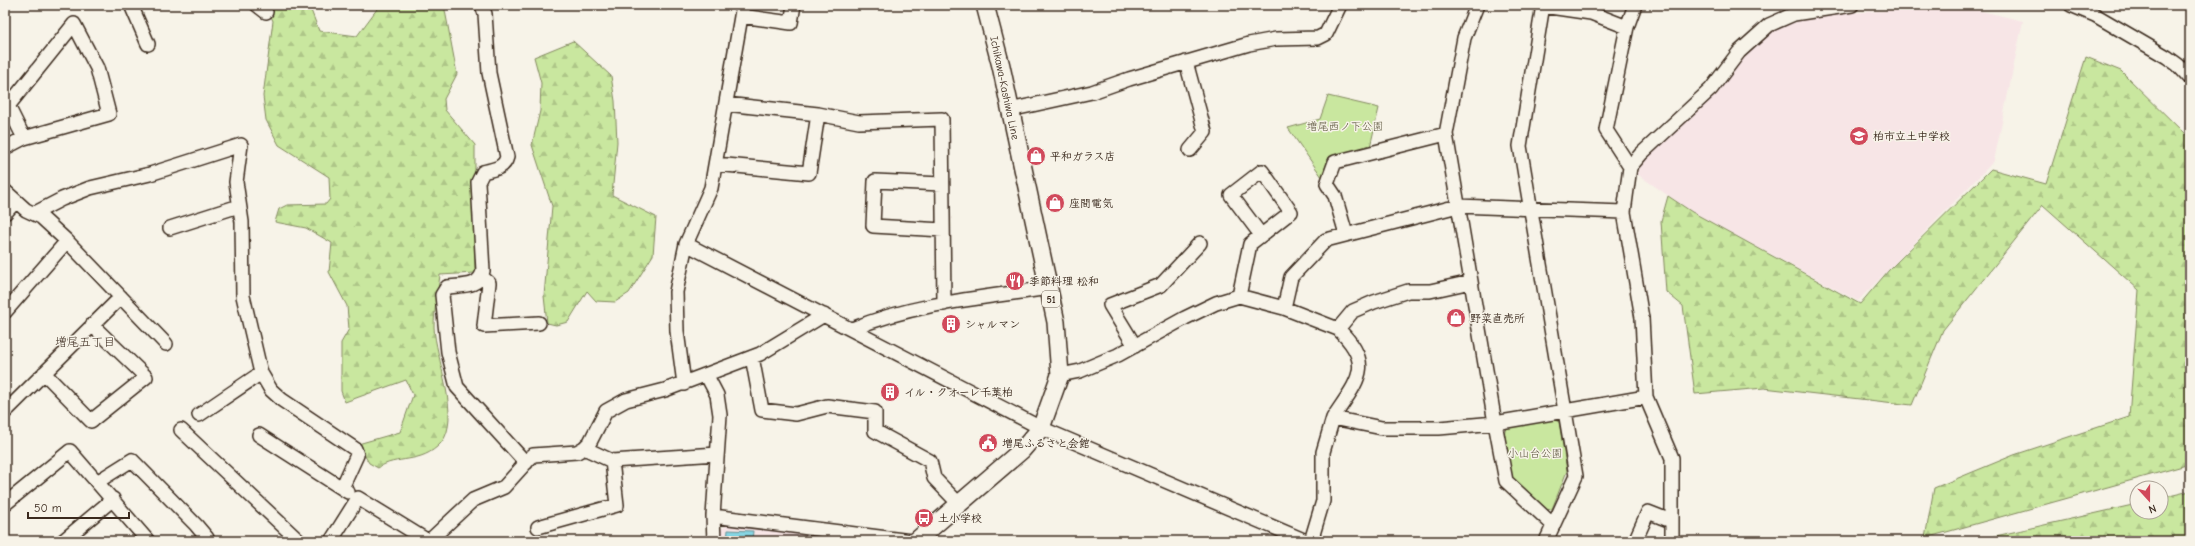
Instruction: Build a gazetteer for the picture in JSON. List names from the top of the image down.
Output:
{
  "streets": {
    "main road": ["Ichikawa-Kashiwa Line", "51"]
  },
  "districts": ["増尾五丁目"],
  "parks": ["増尾西ノ下公園", "小山台公園"],
  "places": {
    "school or university": ["柏市立土中学校"],
    "shop": ["平和ガラス店", "座間電気", "野菜直売所"],
    "restaurant": ["季節料理 松和"],
    "building": ["シャルマン", "イル・クオーレ千葉柏"],
    "public building": ["増尾ふるさと会館"],
    "bus stop": ["土小学校"]
  },
  "scale_bar": "50 m",
  "north": "bottom"
}
